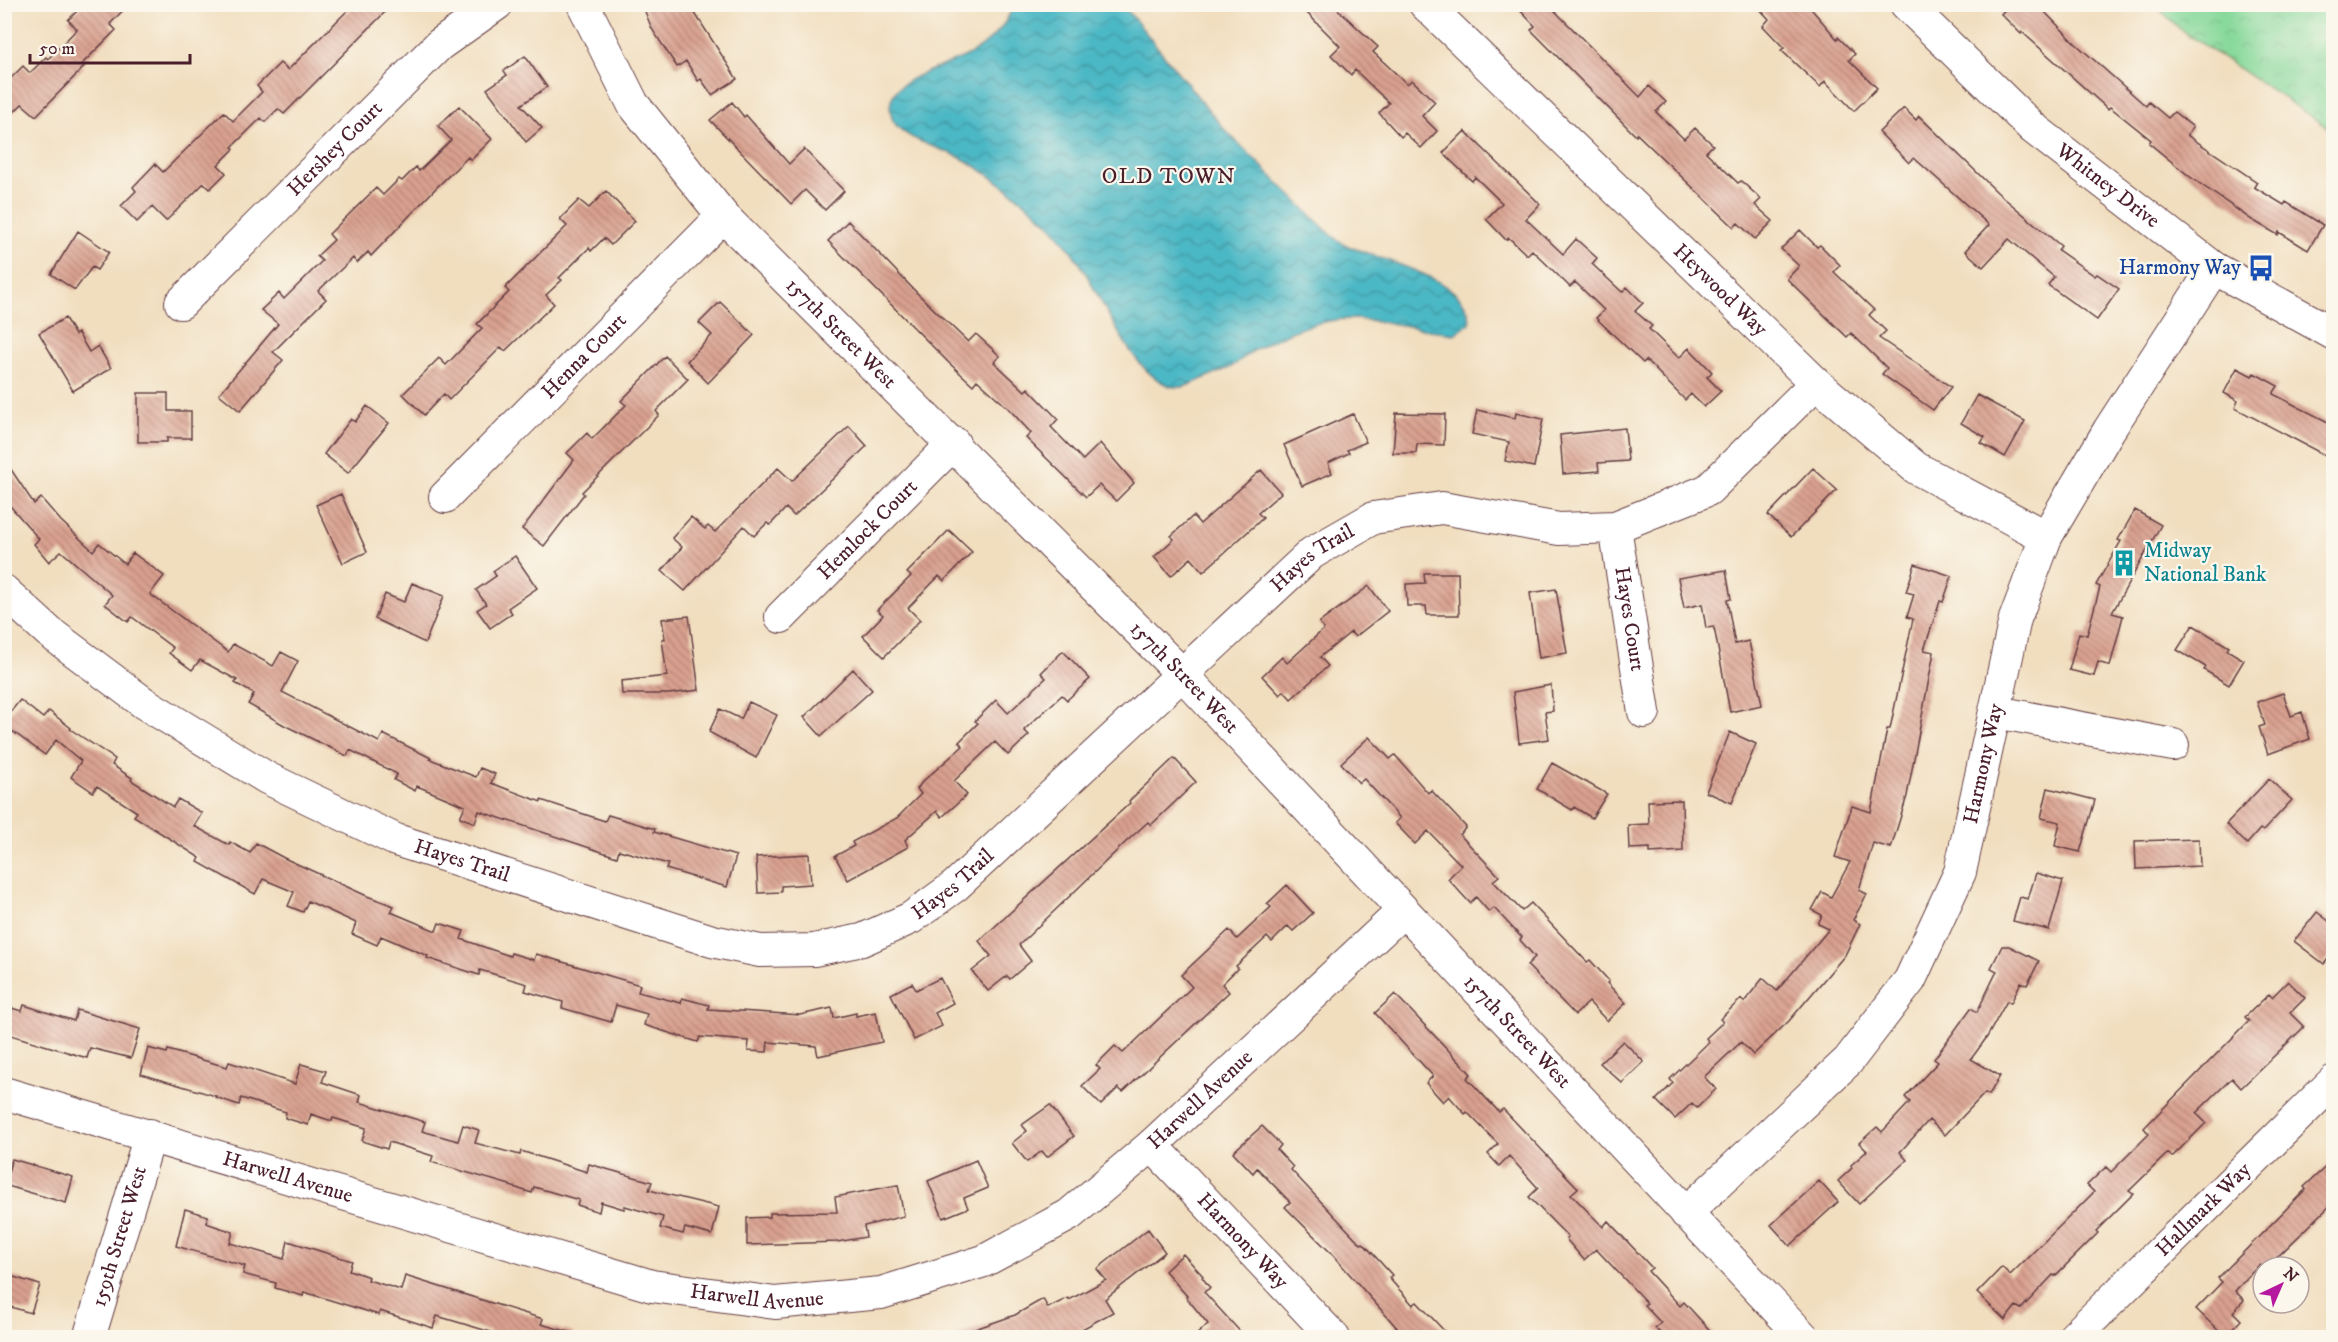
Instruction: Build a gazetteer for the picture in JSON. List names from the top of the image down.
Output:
{
  "streets": {
    "street": [
      "Hershey Court",
      "Whitney Drive",
      "Heywood Way",
      "157th Street West",
      "Henna Court",
      "Hemlock Court",
      "Hayes Trail",
      "Hayes Court",
      "Harmony Way",
      "Harwell Avenue",
      "Hallmark Way",
      "159th Street West"
    ]
  },
  "crossings": [
    ["Whitney Drive", "Harmony Way"],
    ["Heywood Way", "Hayes Trail"],
    ["Heywood Way", "Harmony Way"],
    ["157th Street West", "Henna Court"],
    ["157th Street West", "Hemlock Court"],
    ["157th Street West", "Hayes Trail"],
    ["157th Street West", "Harmony Way"],
    ["157th Street West", "Harwell Avenue"],
    ["Hayes Trail", "Hayes Court"],
    ["Harmony Way", "Harwell Avenue"],
    ["Harwell Avenue", "159th Street West"]
  ],
  "districts": ["OLD TOWN"],
  "places": {
    "bus stop": ["Harmony Way"],
    "building": ["Midway National Bank"]
  },
  "scale_bar": "50 m",
  "north": "top right"
}
